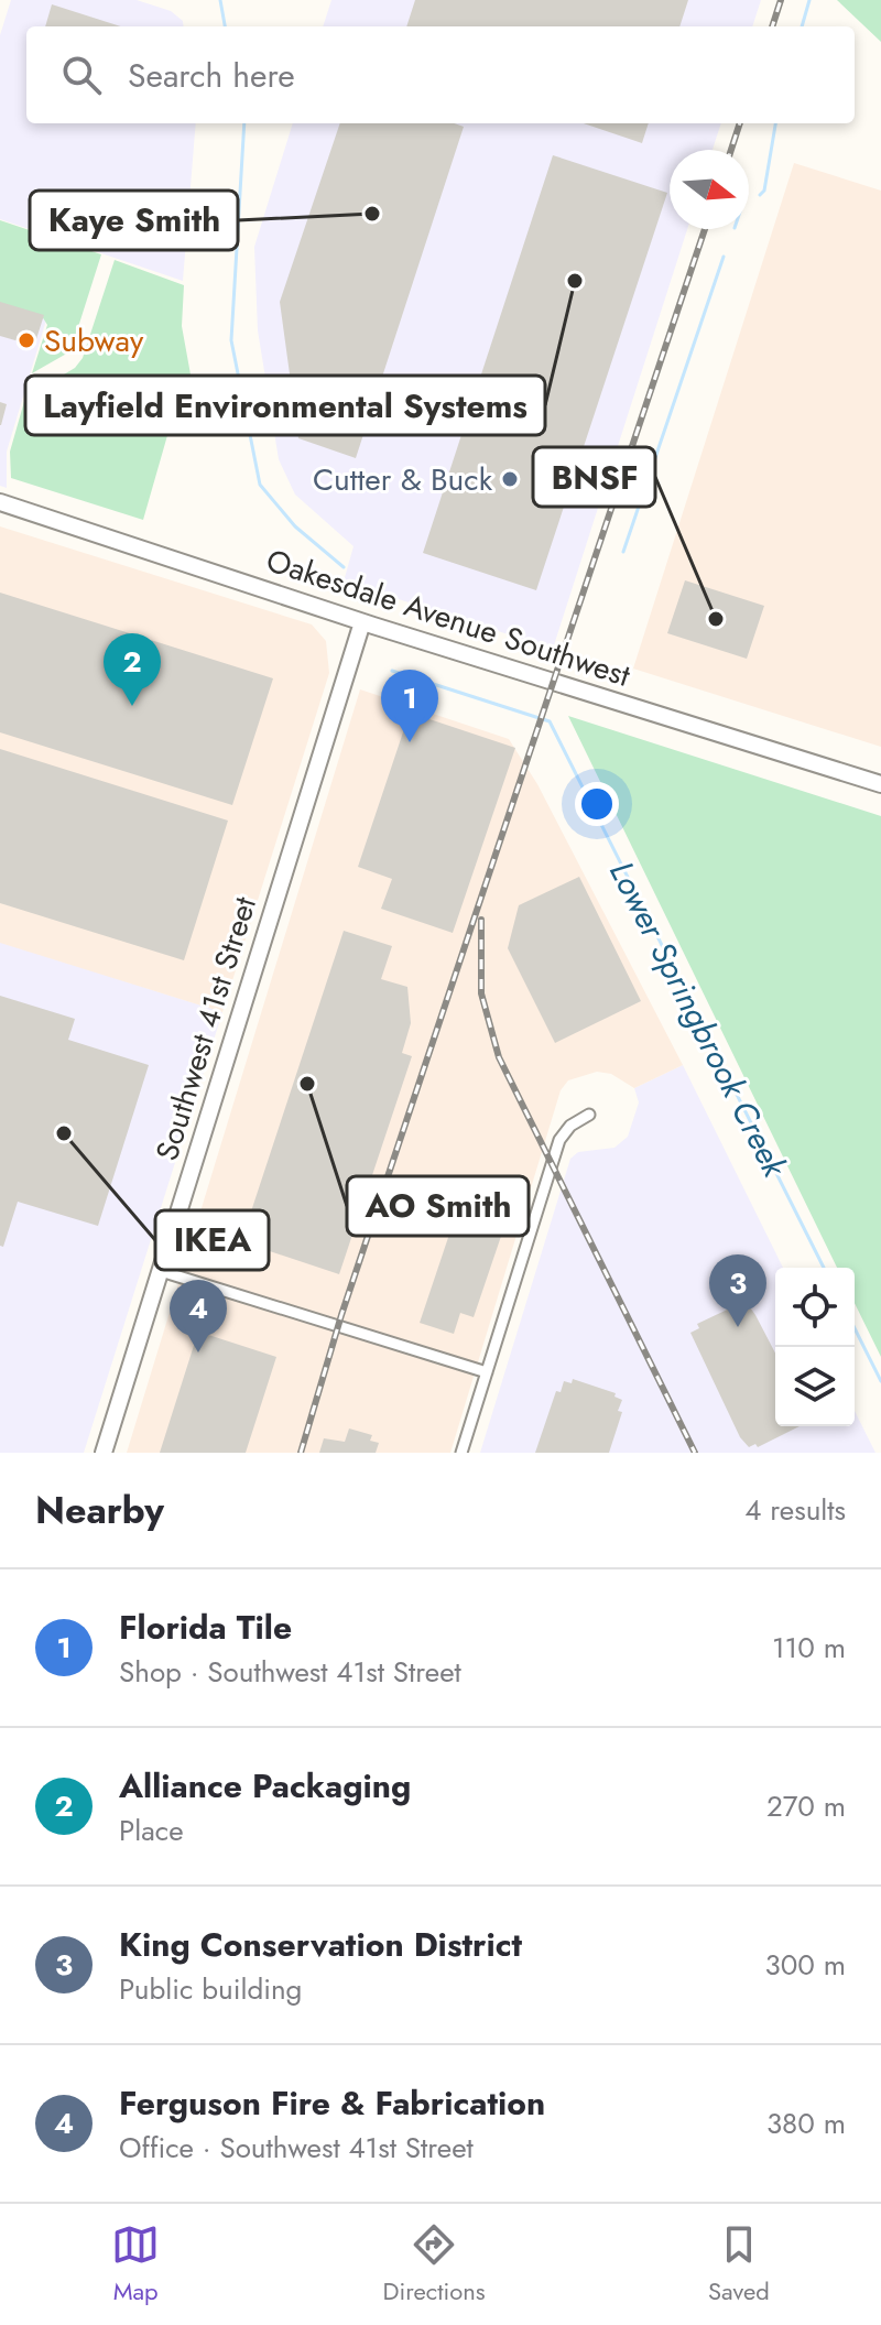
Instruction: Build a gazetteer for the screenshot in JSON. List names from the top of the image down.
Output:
{
  "streets": {
    "street": ["Oakesdale Avenue Southwest", "Southwest 41st Street"]
  },
  "crossings": [
    ["Oakesdale Avenue Southwest", "Southwest 41st Street"]
  ],
  "water": ["Lower Springbrook Creek"],
  "places": [
    "Kaye Smith",
    "Layfield Environmental Systems",
    "Subway",
    "Cutter & Buck",
    "BNSF",
    "AO Smith",
    "IKEA"
  ],
  "north": "right",
  "page": {
    "search": "Search here",
    "pins": [
      "2",
      "1",
      "3",
      "4"
    ],
    "heading": ["Nearby", "4 results"],
    "list": [
      {
        "mark": "1",
        "name": "Florida Tile",
        "note": "Shop · Southwest 41st Street",
        "value": "110 m"
      },
      {
        "mark": "2",
        "name": "Alliance Packaging",
        "note": "Place",
        "value": "270 m"
      },
      {
        "mark": "3",
        "name": "King Conservation District",
        "note": "Public building",
        "value": "300 m"
      },
      {
        "mark": "4",
        "name": "Ferguson Fire & Fabrication",
        "note": "Office · Southwest 41st Street",
        "value": "380 m"
      }
    ],
    "nav": ["Map", "Directions", "Saved"]
  }
}
